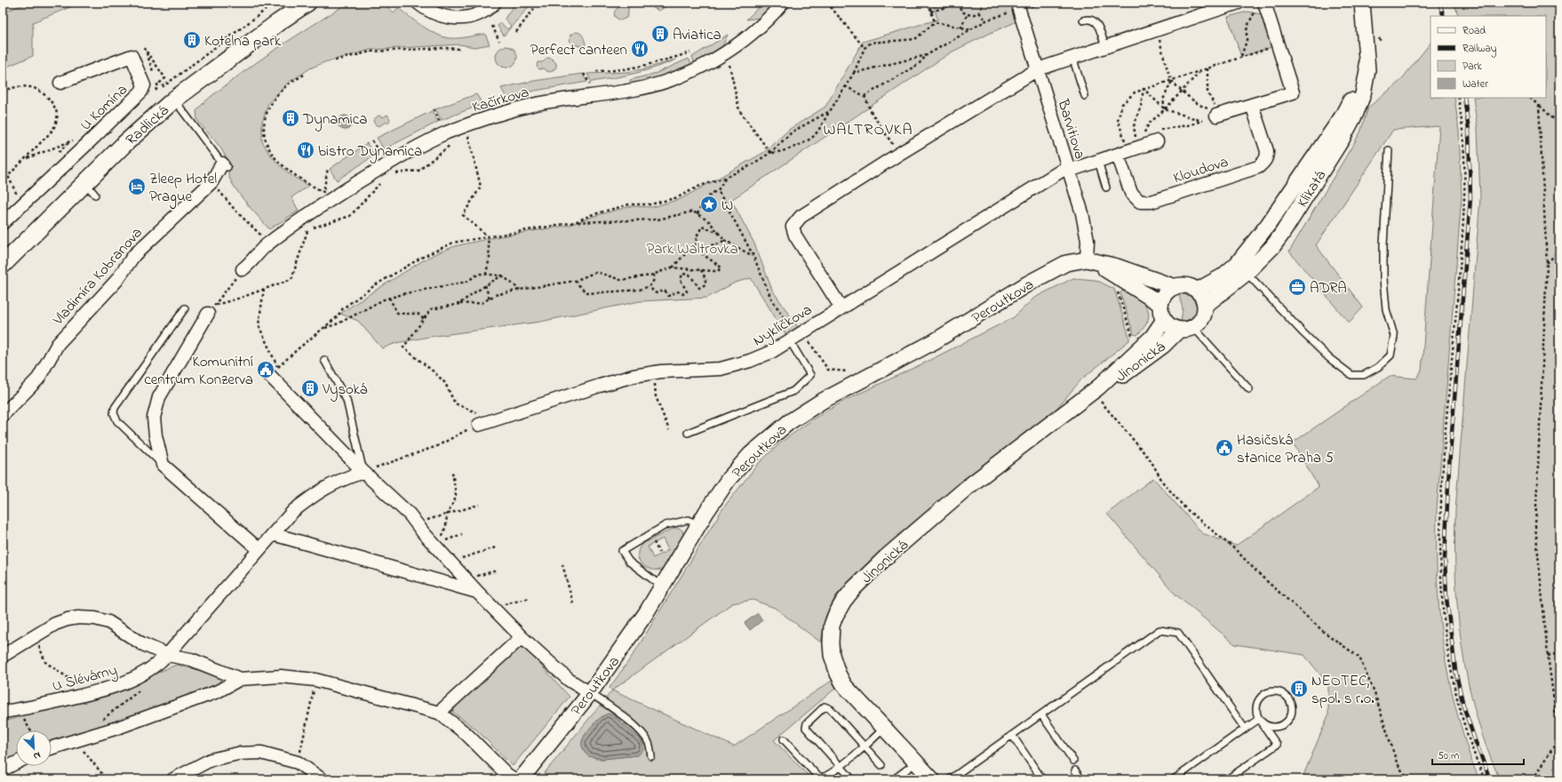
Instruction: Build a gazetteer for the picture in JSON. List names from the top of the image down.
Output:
{
  "streets": {
    "main road": ["Radlická"],
    "street": [
      "Kačírkova",
      "U Komína",
      "Barvitiova",
      "Kloudova",
      "Klikatá",
      "Vladimíra Kobranova",
      "Peroutkova",
      "Nyklíčkova",
      "Jinonická",
      "U Slévárny"
    ]
  },
  "crossings": [
    ["Barvitiova", "Peroutkova"],
    ["Barvitiova", "Nyklíčkova"],
    ["Klikatá", "Peroutkova"],
    ["Klikatá", "Jinonická"],
    ["Peroutkova", "Jinonická"]
  ],
  "districts": ["WALTROVKA"],
  "parks": ["Park Waltrovka"],
  "places": {
    "building": [
      "Aviatica",
      "Kotelna park",
      "Dynamica",
      "Vysoká",
      "NEOTEC, spol. s r.o."
    ],
    "restaurant": ["Perfect canteen", "bistro Dynamica"],
    "hotel": ["Zleep Hotel Prague"],
    "place": ["W"],
    "office": ["ADRA"],
    "public building": ["Komunitní centrum Konzerva", "Hasičská stanice Praha 5"]
  },
  "legend": [
    "Road",
    "Railway",
    "Park",
    "Water"
  ],
  "scale_bar": "50 m",
  "north": "bottom right"
}
